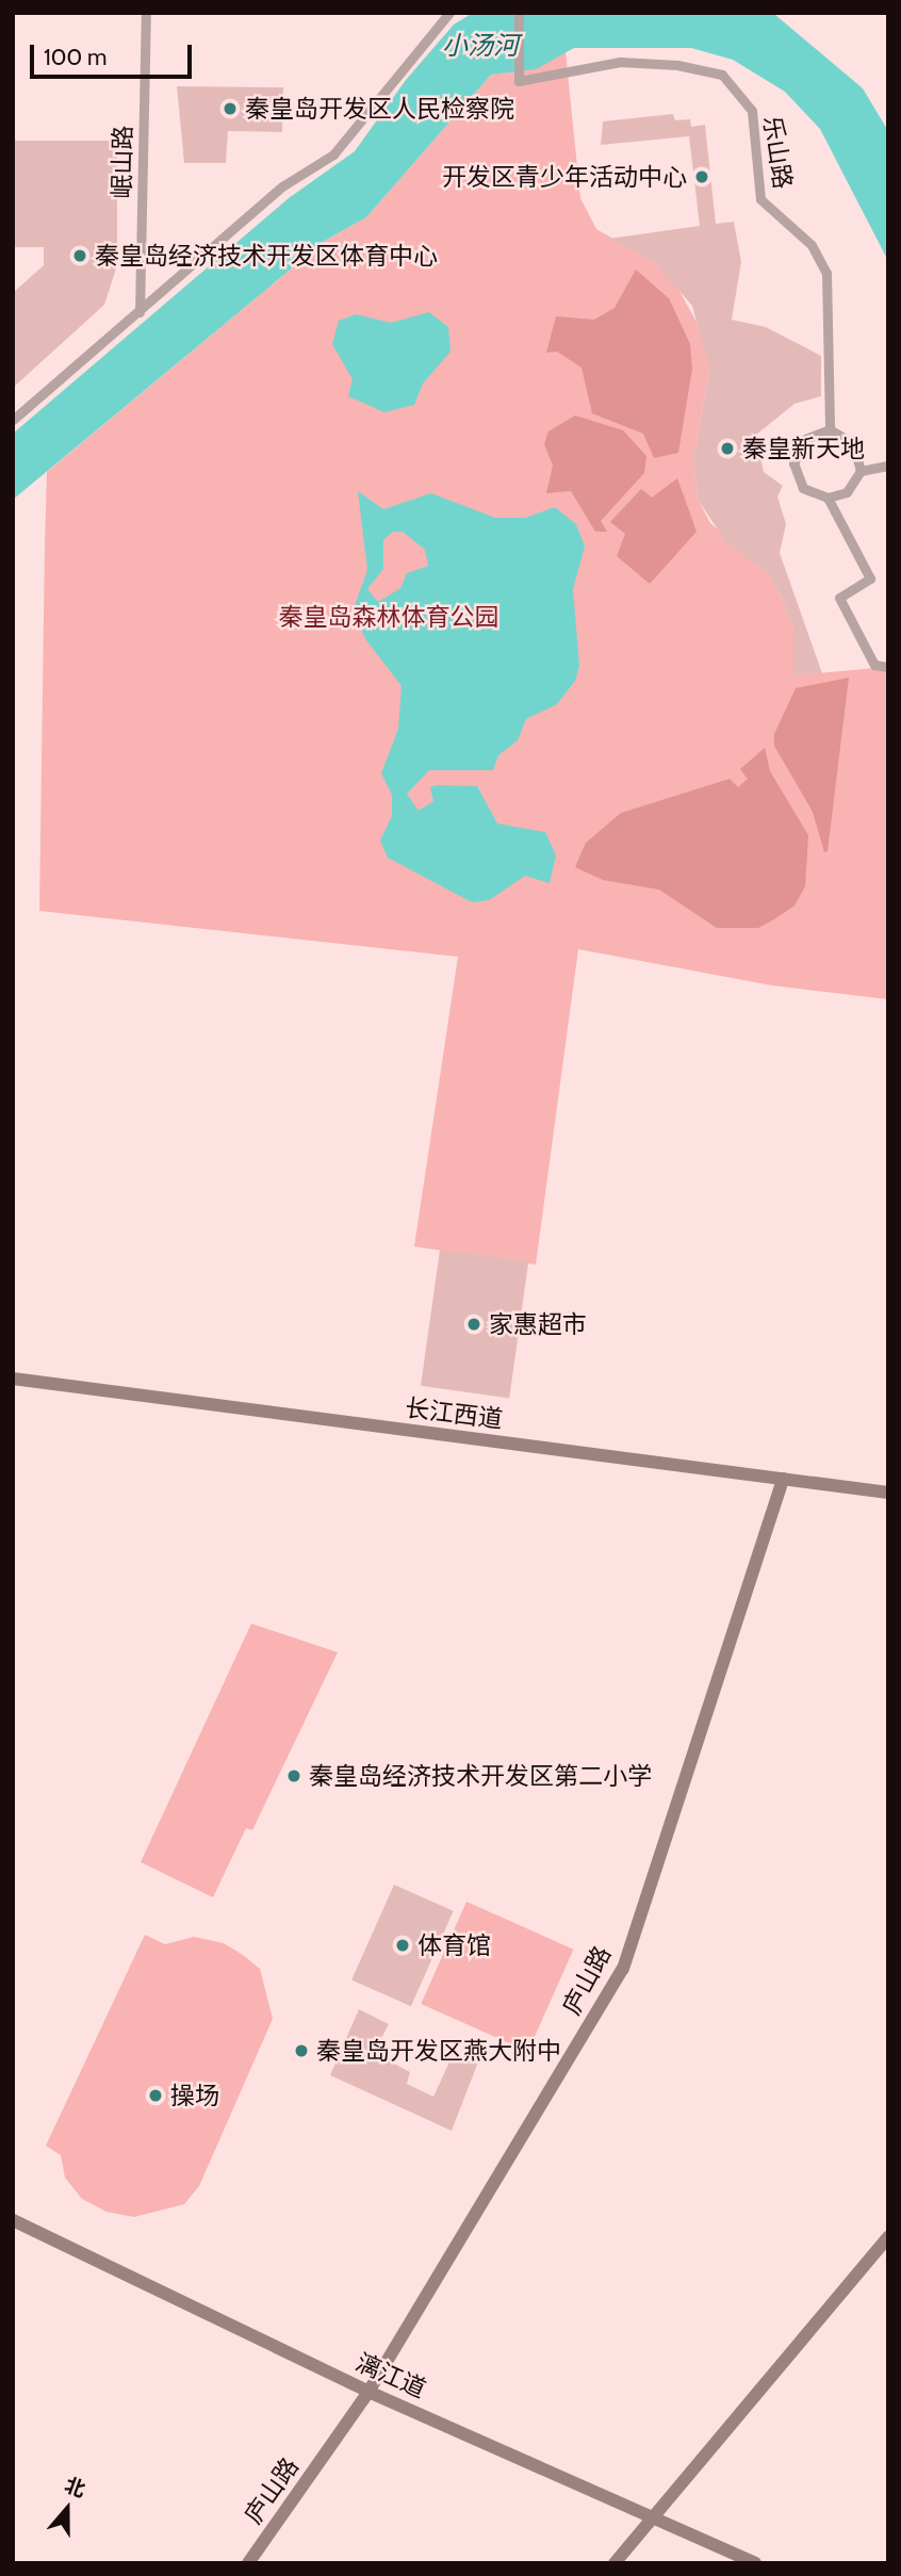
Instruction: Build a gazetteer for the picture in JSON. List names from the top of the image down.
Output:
{
  "streets": {
    "street": [
      "乐山路",
      "岷山路",
      "长江西道",
      "庐山路",
      "漓江道"
    ]
  },
  "crossings": [
    ["长江西道", "庐山路"],
    ["庐山路", "漓江道"]
  ],
  "water": ["小汤河"],
  "parks": ["秦皇岛森林体育公园"],
  "places": [
    "秦皇岛开发区人民检察院",
    "开发区青少年活动中心",
    "秦皇岛经济技术开发区体育中心",
    "秦皇新天地",
    "家惠超市",
    "秦皇岛经济技术开发区第二小学",
    "体育馆",
    "秦皇岛开发区燕大附中",
    "操场"
  ],
  "scale_bar": "100 m",
  "north": "top"
}
